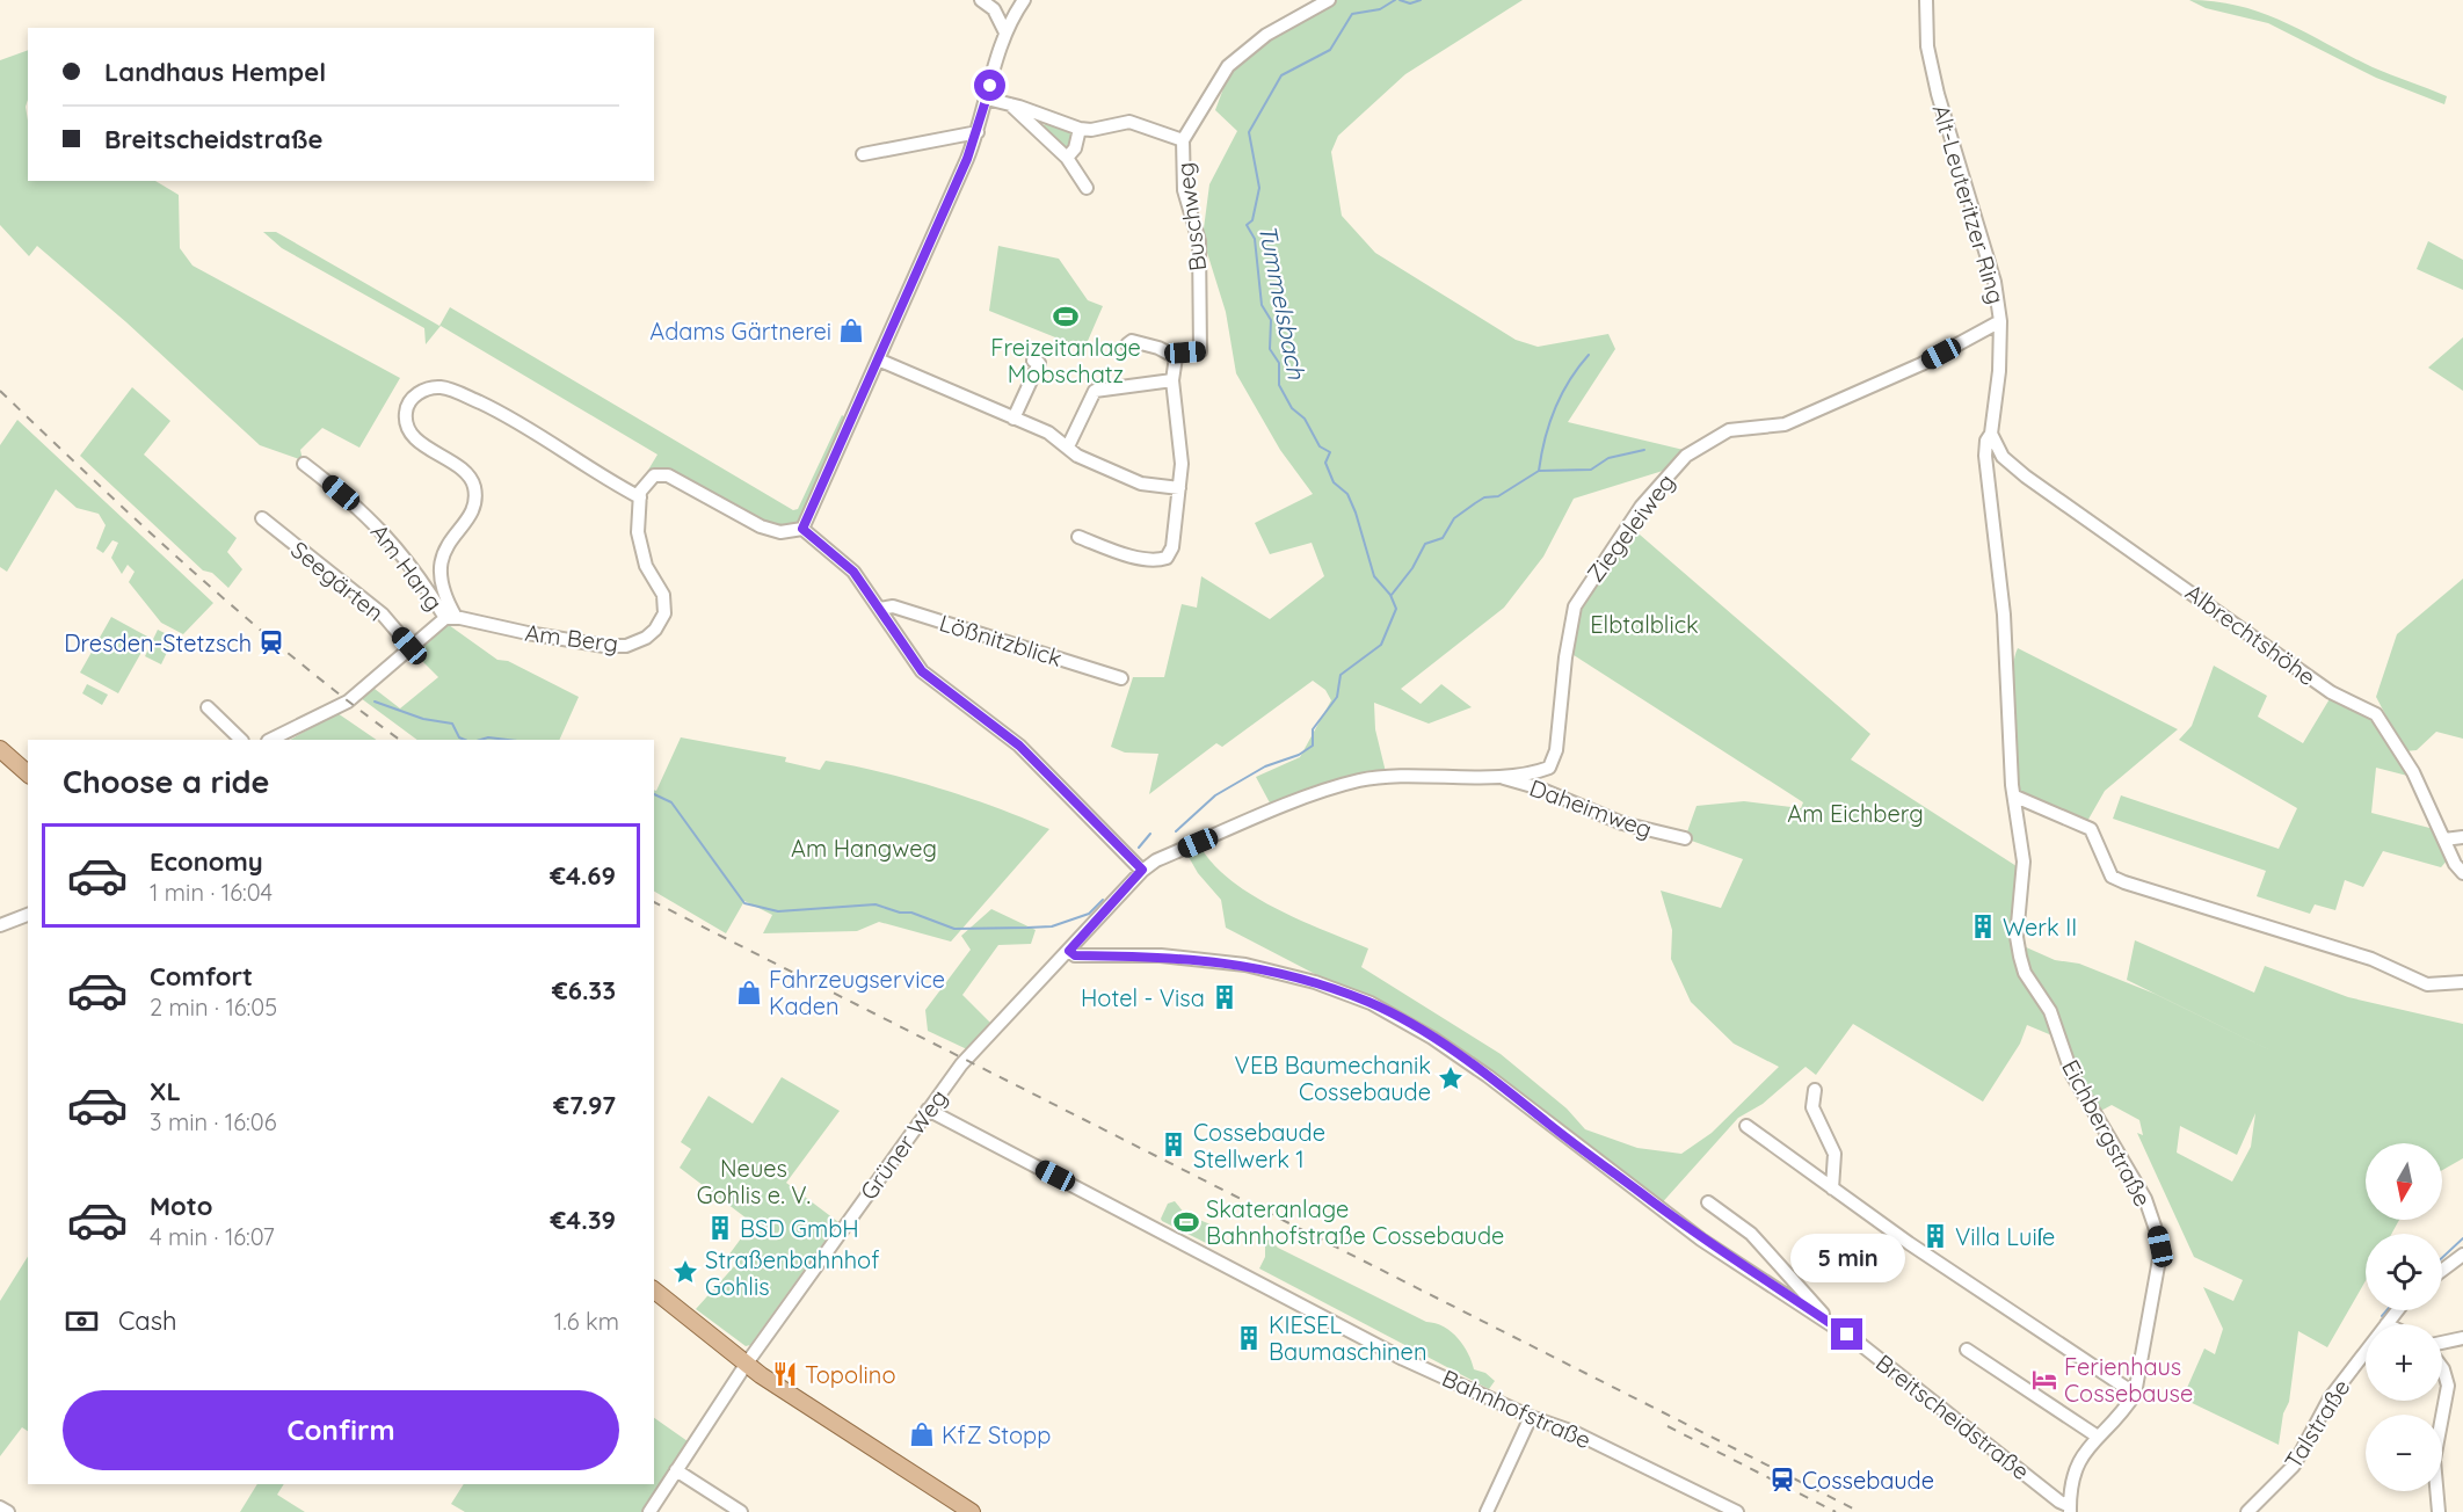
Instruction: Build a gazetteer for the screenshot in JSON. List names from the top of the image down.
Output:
{
  "streets": {
    "street": [
      "Alt-Leuteritzer Ring",
      "Buschweg",
      "Ziegeleiweg",
      "Am Hang",
      "Seegärten",
      "Albrechtshöhe",
      "Am Berg",
      "Lößnitzblick",
      "Daheimweg",
      "Eichbergstraße",
      "Grüner Weg",
      "Bahnhofstraße",
      "Breitscheidstraße",
      "Talstraße"
    ]
  },
  "crossings": [
    ["Alt-Leuteritzer Ring", "Ziegeleiweg"],
    ["Alt-Leuteritzer Ring", "Albrechtshöhe"],
    ["Alt-Leuteritzer Ring", "Eichbergstraße"],
    ["Ziegeleiweg", "Daheimweg"],
    ["Ziegeleiweg", "Grüner Weg"],
    ["Am Hang", "Am Berg"],
    ["Eichbergstraße", "Breitscheidstraße"],
    ["Grüner Weg", "Bahnhofstraße"],
    ["Grüner Weg", "Breitscheidstraße"]
  ],
  "water": ["Tummelsbach"],
  "parks": [
    "Elbtalblick",
    "Am Eichberg",
    "Am Hangweg",
    "Neues Gohlis e. V."
  ],
  "places": {
    "sports": ["Freizeitanlage Mobschatz", "Skateranlage Bahnhofstraße Cossebaude"],
    "shop": ["Adams Gärtnerei", "Fahrzeugservice Kaden", "KfZ Stopp"],
    "station": ["Dresden-Stetzsch", "Cossebaude"],
    "building": [
      "Werk II",
      "Hotel - Visa",
      "Cossebaude Stellwerk 1",
      "BSD GmbH",
      "Villa Luiſe",
      "KIESEL Baumaschinen"
    ],
    "place": ["VEB Baumechanik Cossebaude", "Straßenbahnhof Gohlis"],
    "restaurant": ["Topolino"],
    "hotel": ["Ferienhaus Cossebause"]
  },
  "north": "bottom",
  "page": {
    "banner": ["Landhaus Hempel", "Breitscheidstraße"],
    "heading": "Choose a ride",
    "list": [
      {
        "name": "Economy",
        "note": "1 min · 16:04",
        "value": "€4.69"
      },
      {
        "name": "Comfort",
        "note": "2 min · 16:05",
        "value": "€6.33"
      },
      {
        "name": "XL",
        "note": "3 min · 16:06",
        "value": "€7.97"
      },
      {
        "name": "Moto",
        "note": "4 min · 16:07",
        "value": "€4.39"
      }
    ],
    "map_buttons": ["+", "−"],
    "bubble": "5 min",
    "pay": ["Cash", "1.6 km"],
    "buttons": "Confirm"
  }
}
